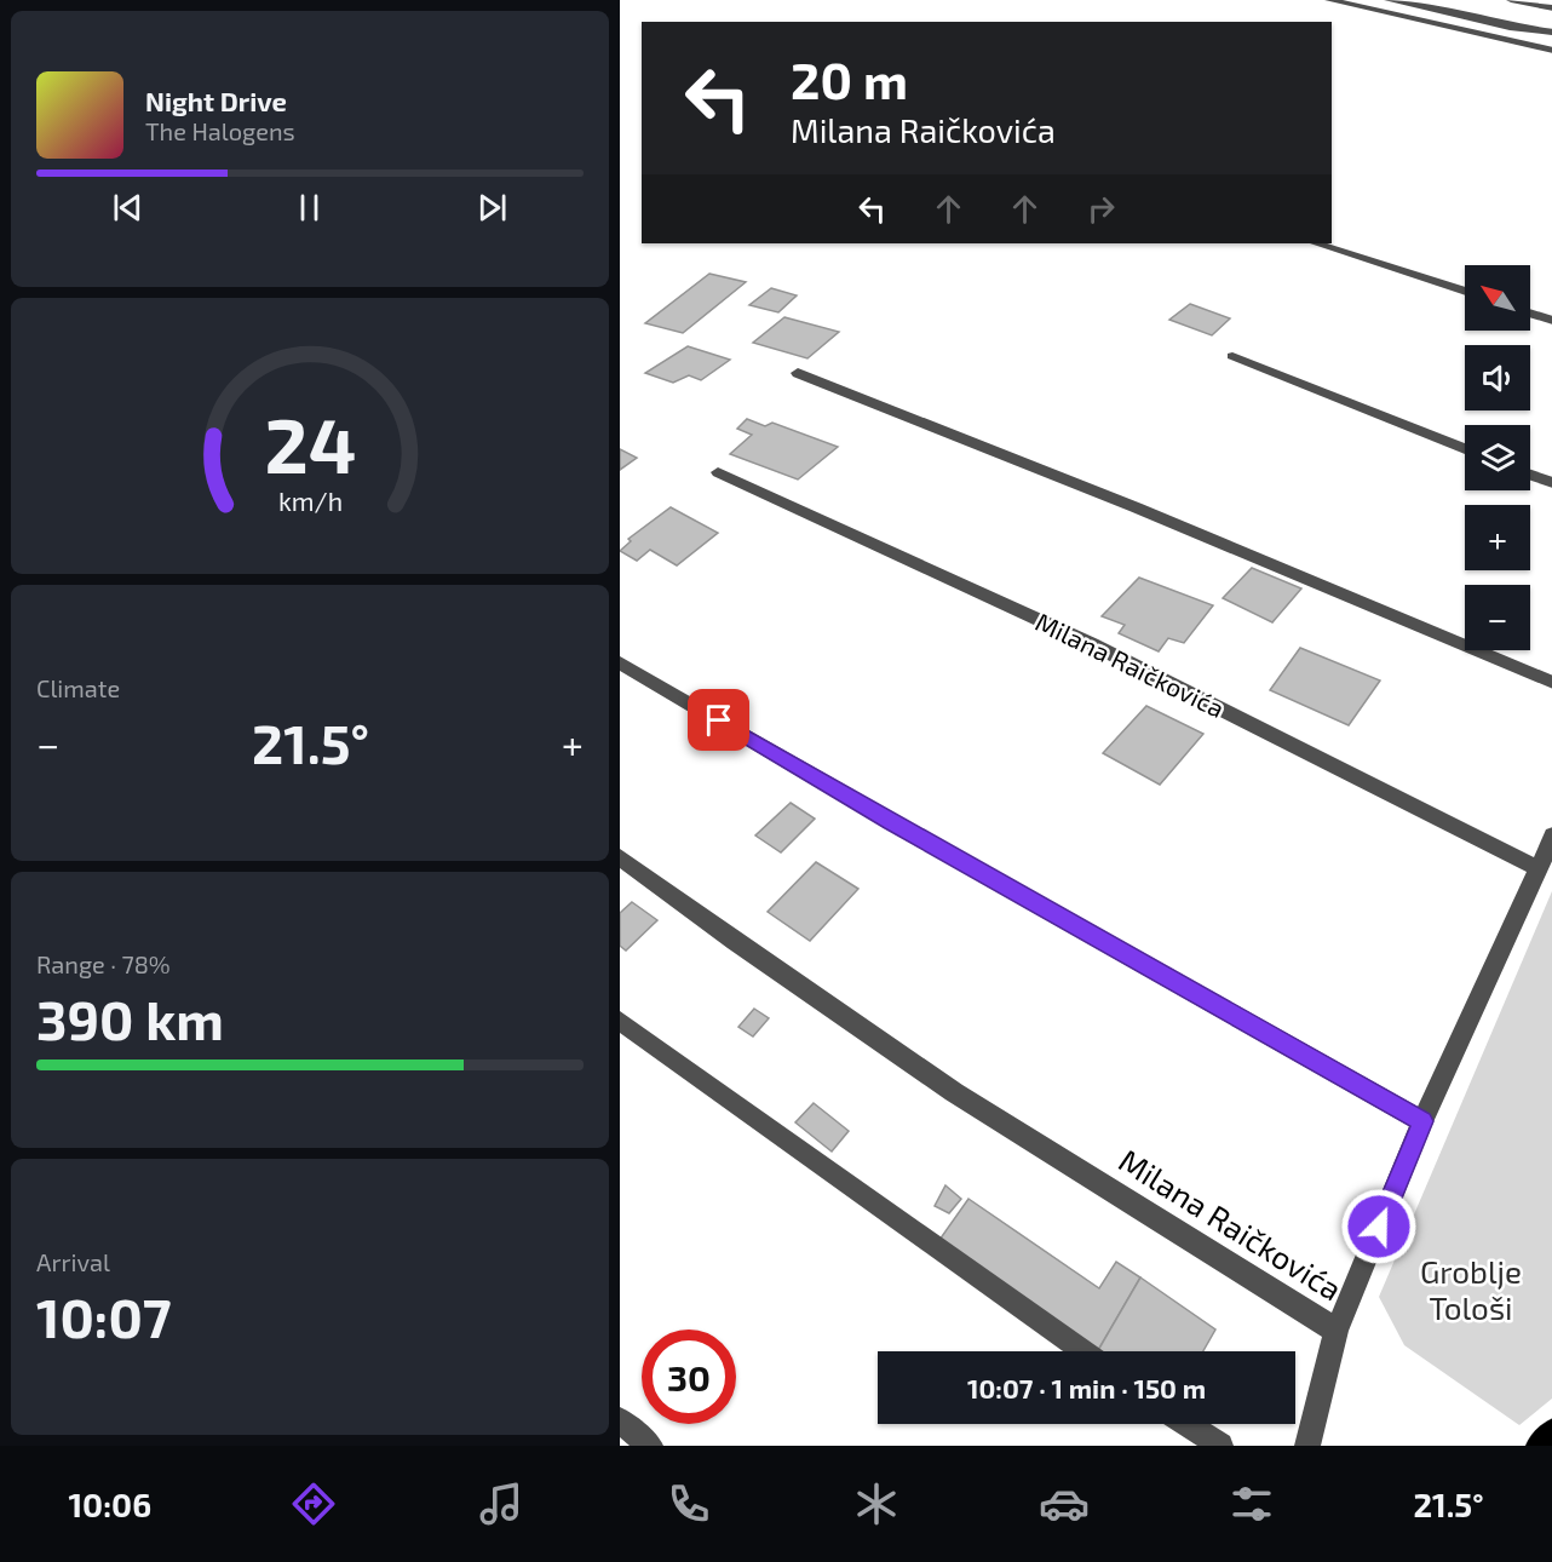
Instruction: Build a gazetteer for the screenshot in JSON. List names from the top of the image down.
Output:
{
  "streets": {
    "street": ["Milana Raičkovića"]
  },
  "parks": ["Groblje Tološi"],
  "north": "top left",
  "page": {
    "turn": ["20 m", "Milana Raičkovića"],
    "song": ["Night Drive", "The Halogens"],
    "map_buttons": ["+", "−"],
    "tile": [
      "Climate",
      ["Range · 78%", "390 km"],
      ["Arrival", "10:07"]
    ],
    "heat": ["−", "21.5°", "+"],
    "limit": "30",
    "trip": "10:07 · 1 min · 150 m",
    "tabs": ["10:06", "21.5°"],
    "gauge": ["24", "km/h"]
  }
}
